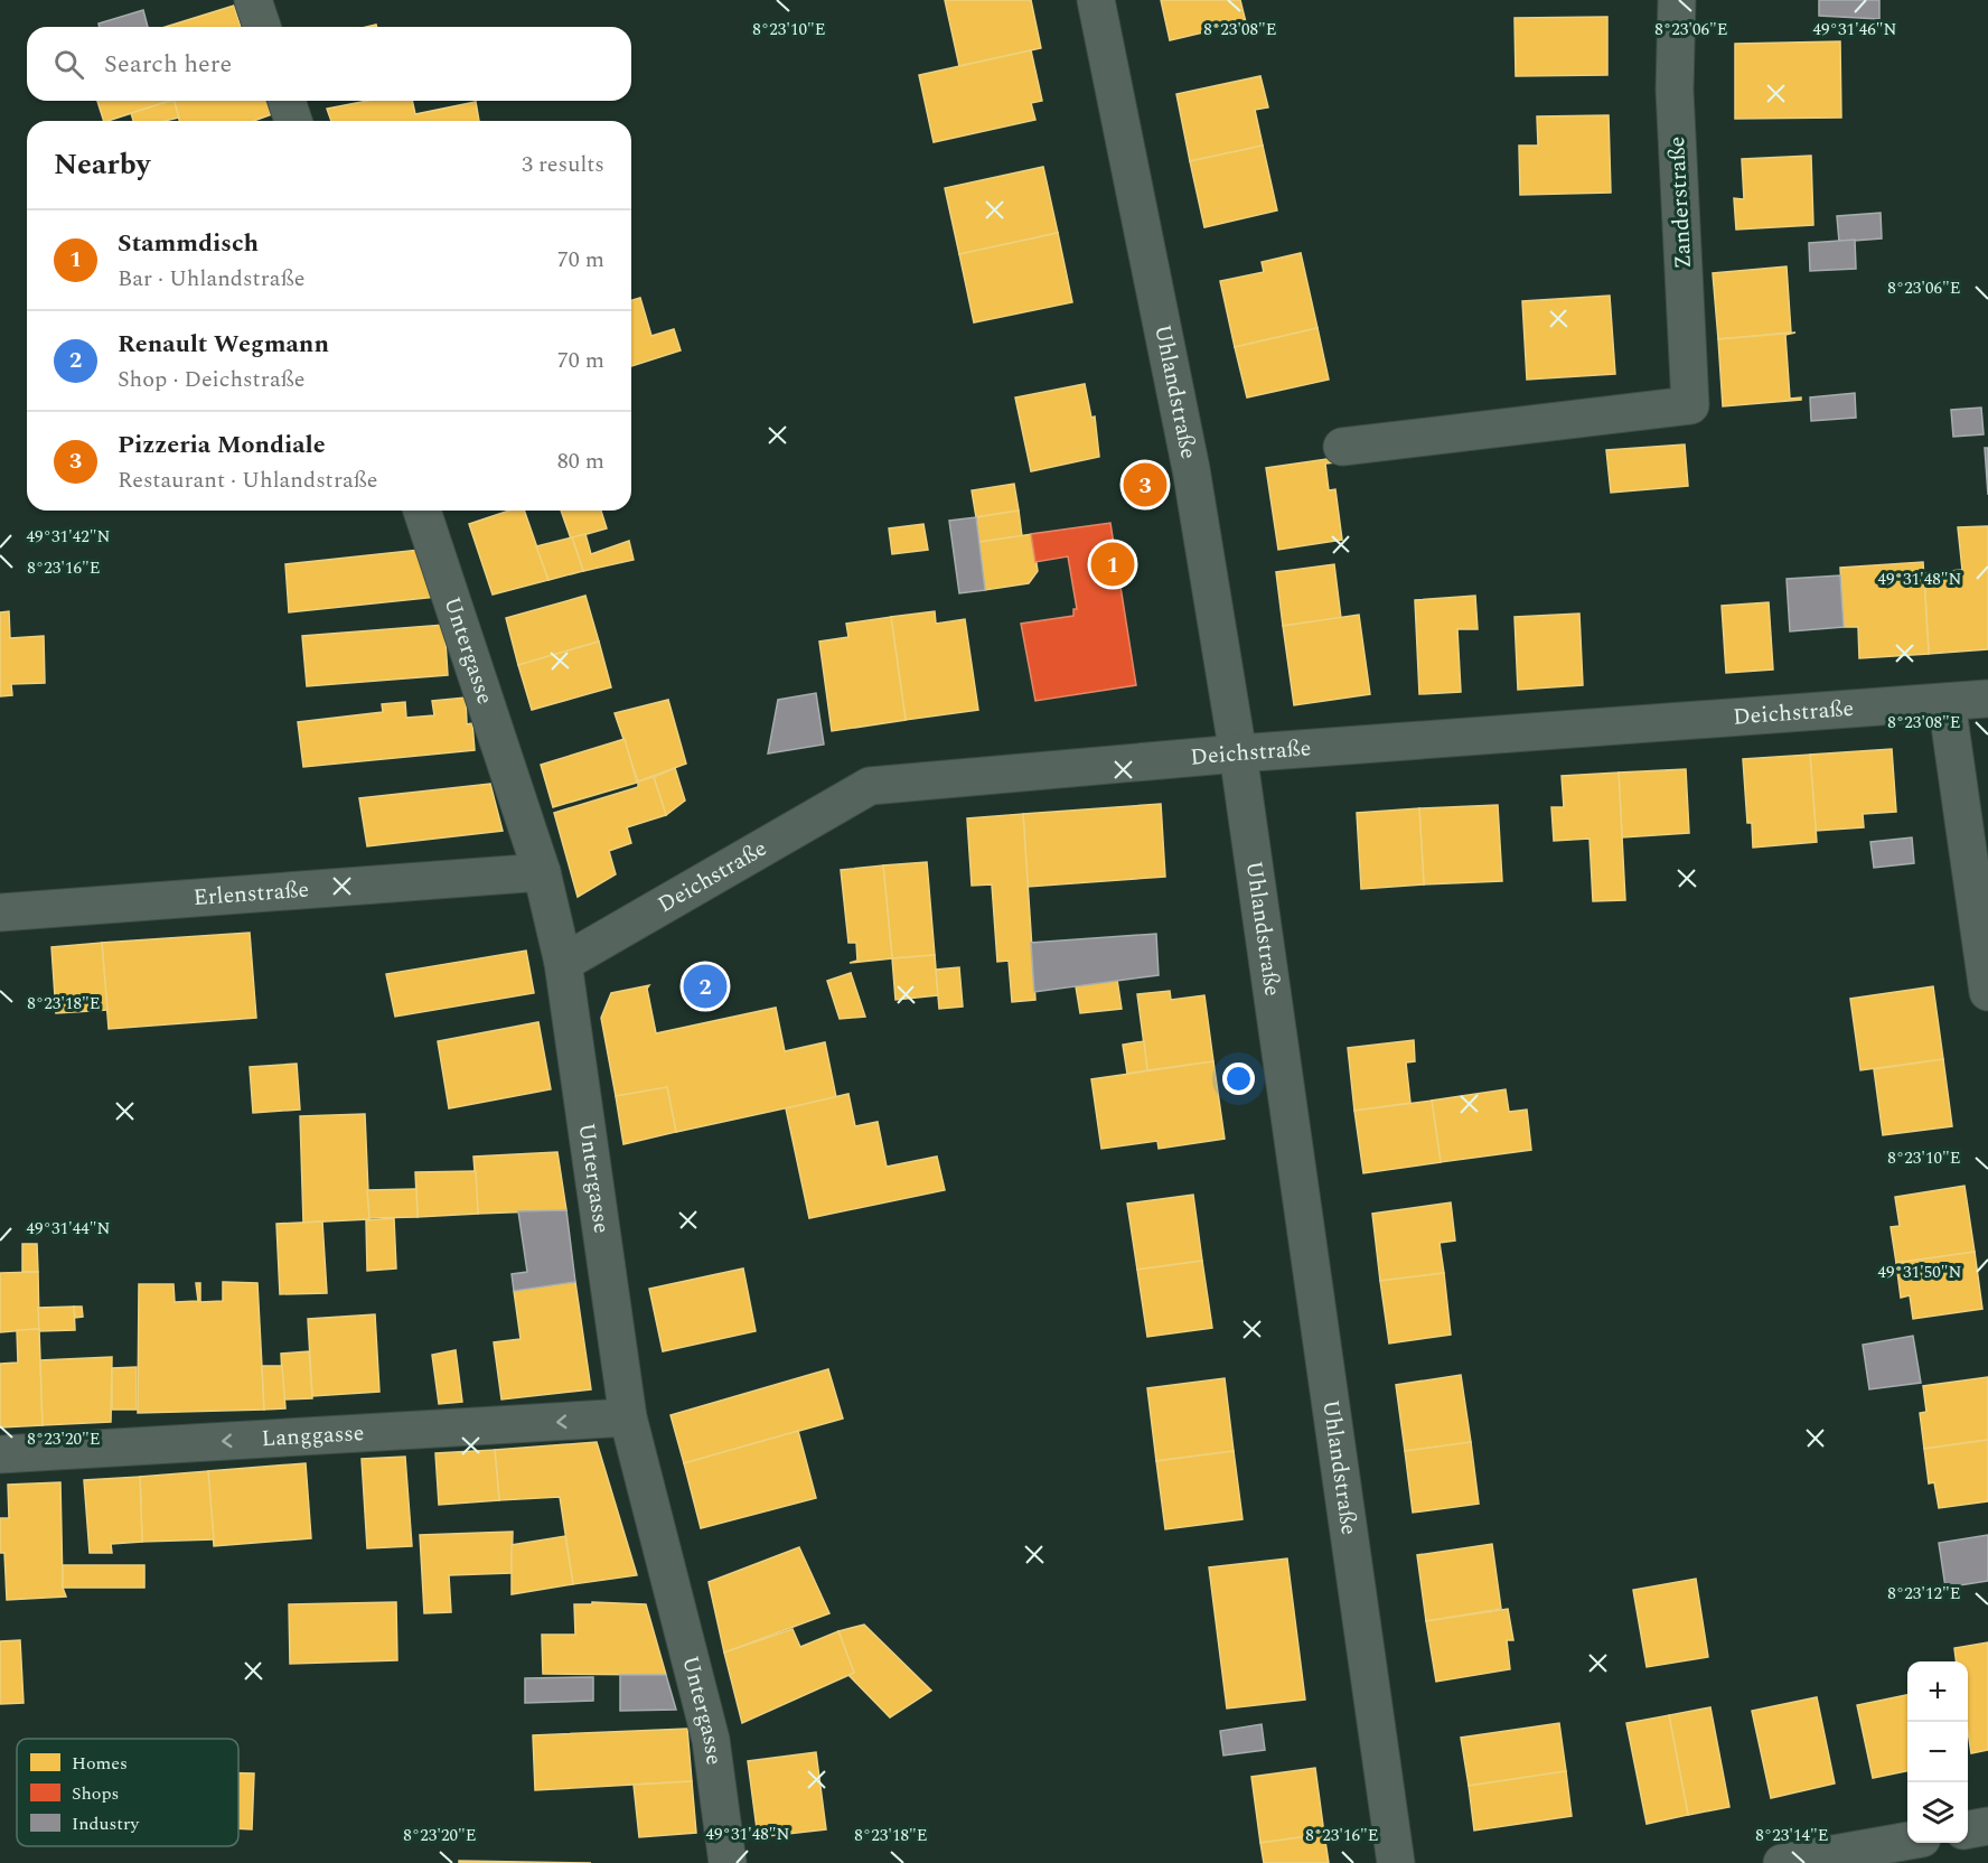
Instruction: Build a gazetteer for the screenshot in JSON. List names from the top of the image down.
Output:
{
  "streets": {
    "street": [
      "Zanderstraße",
      "Uhlandstraße",
      "Untergasse",
      "Deichstraße",
      "Erlenstraße",
      "Langgasse"
    ]
  },
  "crossings": [
    ["Uhlandstraße", "Deichstraße"],
    ["Untergasse", "Deichstraße"],
    ["Untergasse", "Erlenstraße"],
    ["Untergasse", "Langgasse"]
  ],
  "one_way": ["Langgasse"],
  "legend": ["Homes", "Shops", "Industry"],
  "page": {
    "search": "Search here",
    "heading": ["Nearby", "3 results"],
    "list": [
      {
        "mark": "1",
        "name": "Stammdisch",
        "note": "Bar · Uhlandstraße",
        "value": "70 m"
      },
      {
        "mark": "2",
        "name": "Renault Wegmann",
        "note": "Shop · Deichstraße",
        "value": "70 m"
      },
      {
        "mark": "3",
        "name": "Pizzeria Mondiale",
        "note": "Restaurant · Uhlandstraße",
        "value": "80 m"
      }
    ],
    "pins": ["3", "1", "2"],
    "map_buttons": ["+", "−"]
  },
  "coordinates": [
    "8°23'10\"E",
    "8°23'08\"E",
    "8°23'06\"E",
    "49°31'46\"N",
    "49°31'42\"N",
    "8°23'16\"E",
    "49°31'48\"N",
    "8°23'18\"E",
    "49°31'44\"N",
    "49°31'50\"N",
    "8°23'20\"E",
    "8°23'12\"E",
    "8°23'14\"E"
  ]
}
